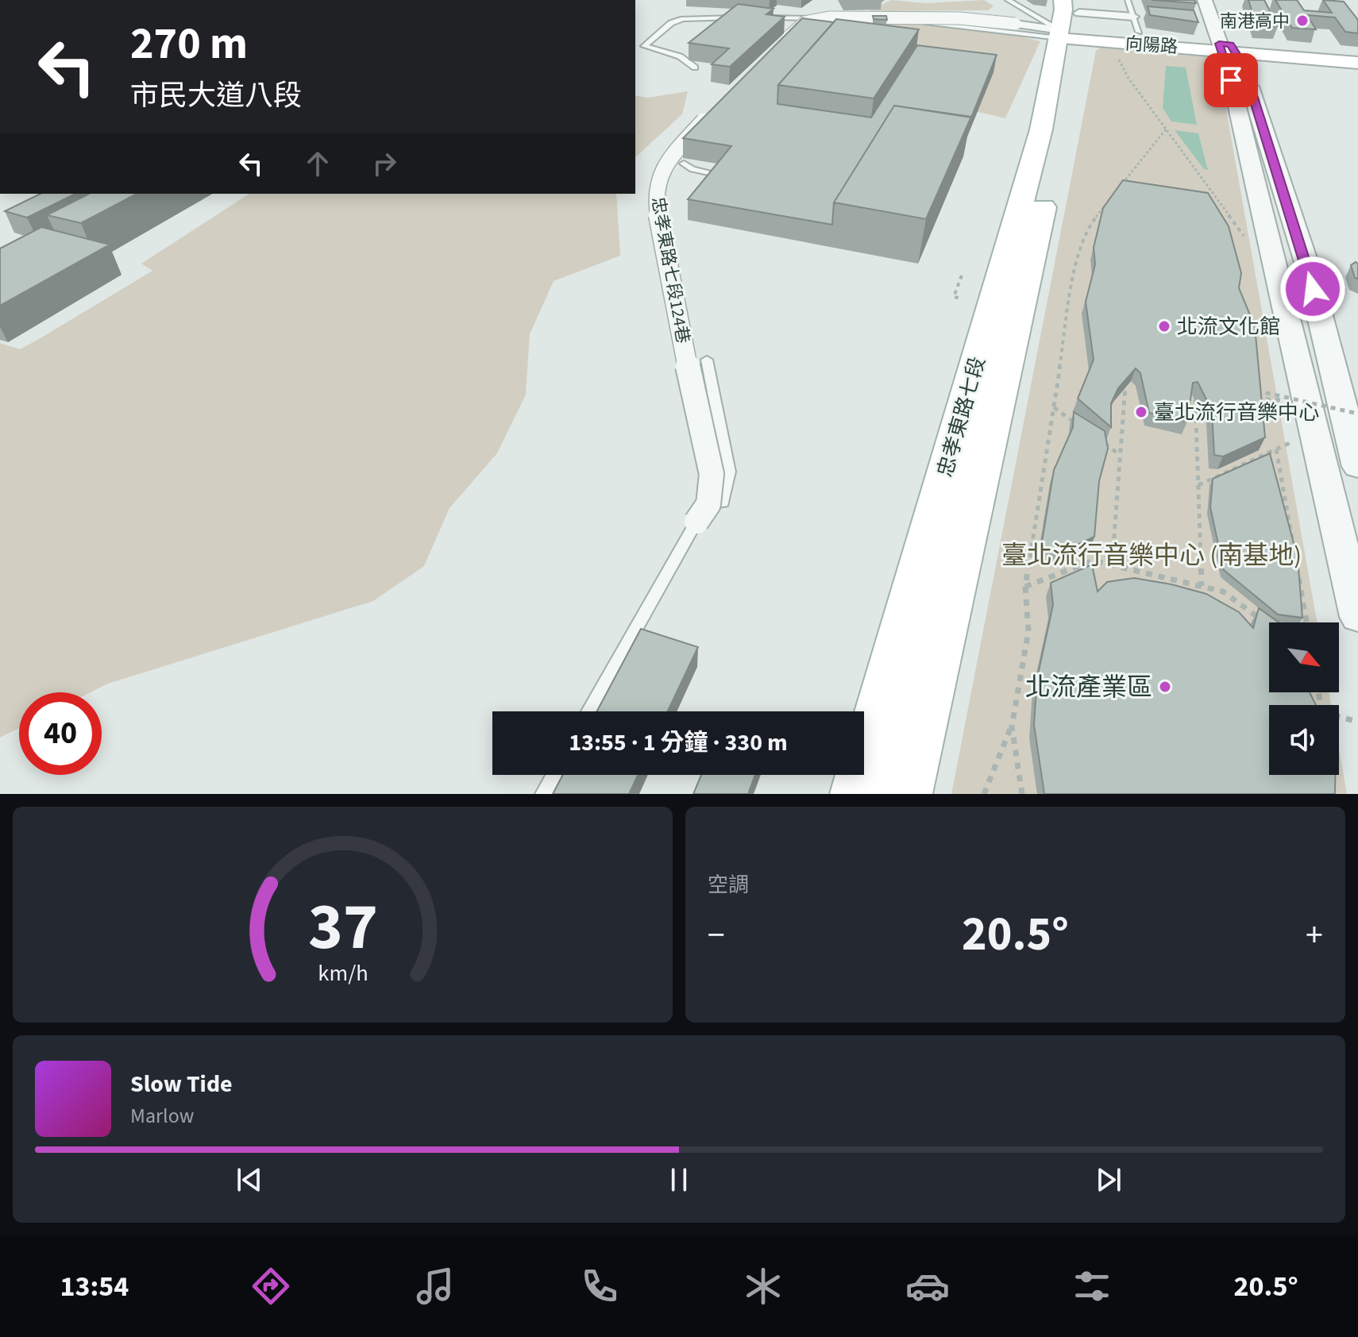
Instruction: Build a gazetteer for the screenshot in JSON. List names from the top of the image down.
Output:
{
  "streets": {
    "main road": ["向陽路", "忠孝東路七段"],
    "street": ["忠孝東路七段124巷"]
  },
  "crossings": [
    ["向陽路", "忠孝東路七段"]
  ],
  "parks": ["臺北流行音樂中心 (南基地)"],
  "places": [
    "南港高中",
    "北流文化館",
    "臺北流行音樂中心",
    "北流產業區"
  ],
  "north": "bottom right",
  "page": {
    "turn": ["270 m", "市民大道八段"],
    "limit": "40",
    "trip": "13:55 · 1 分鐘 · 330 m",
    "tile": "空調",
    "heat": ["−", "20.5°", "+"],
    "song": ["Slow Tide", "Marlow"],
    "tabs": ["13:54", "20.5°"],
    "gauge": ["37", "km/h"]
  }
}
